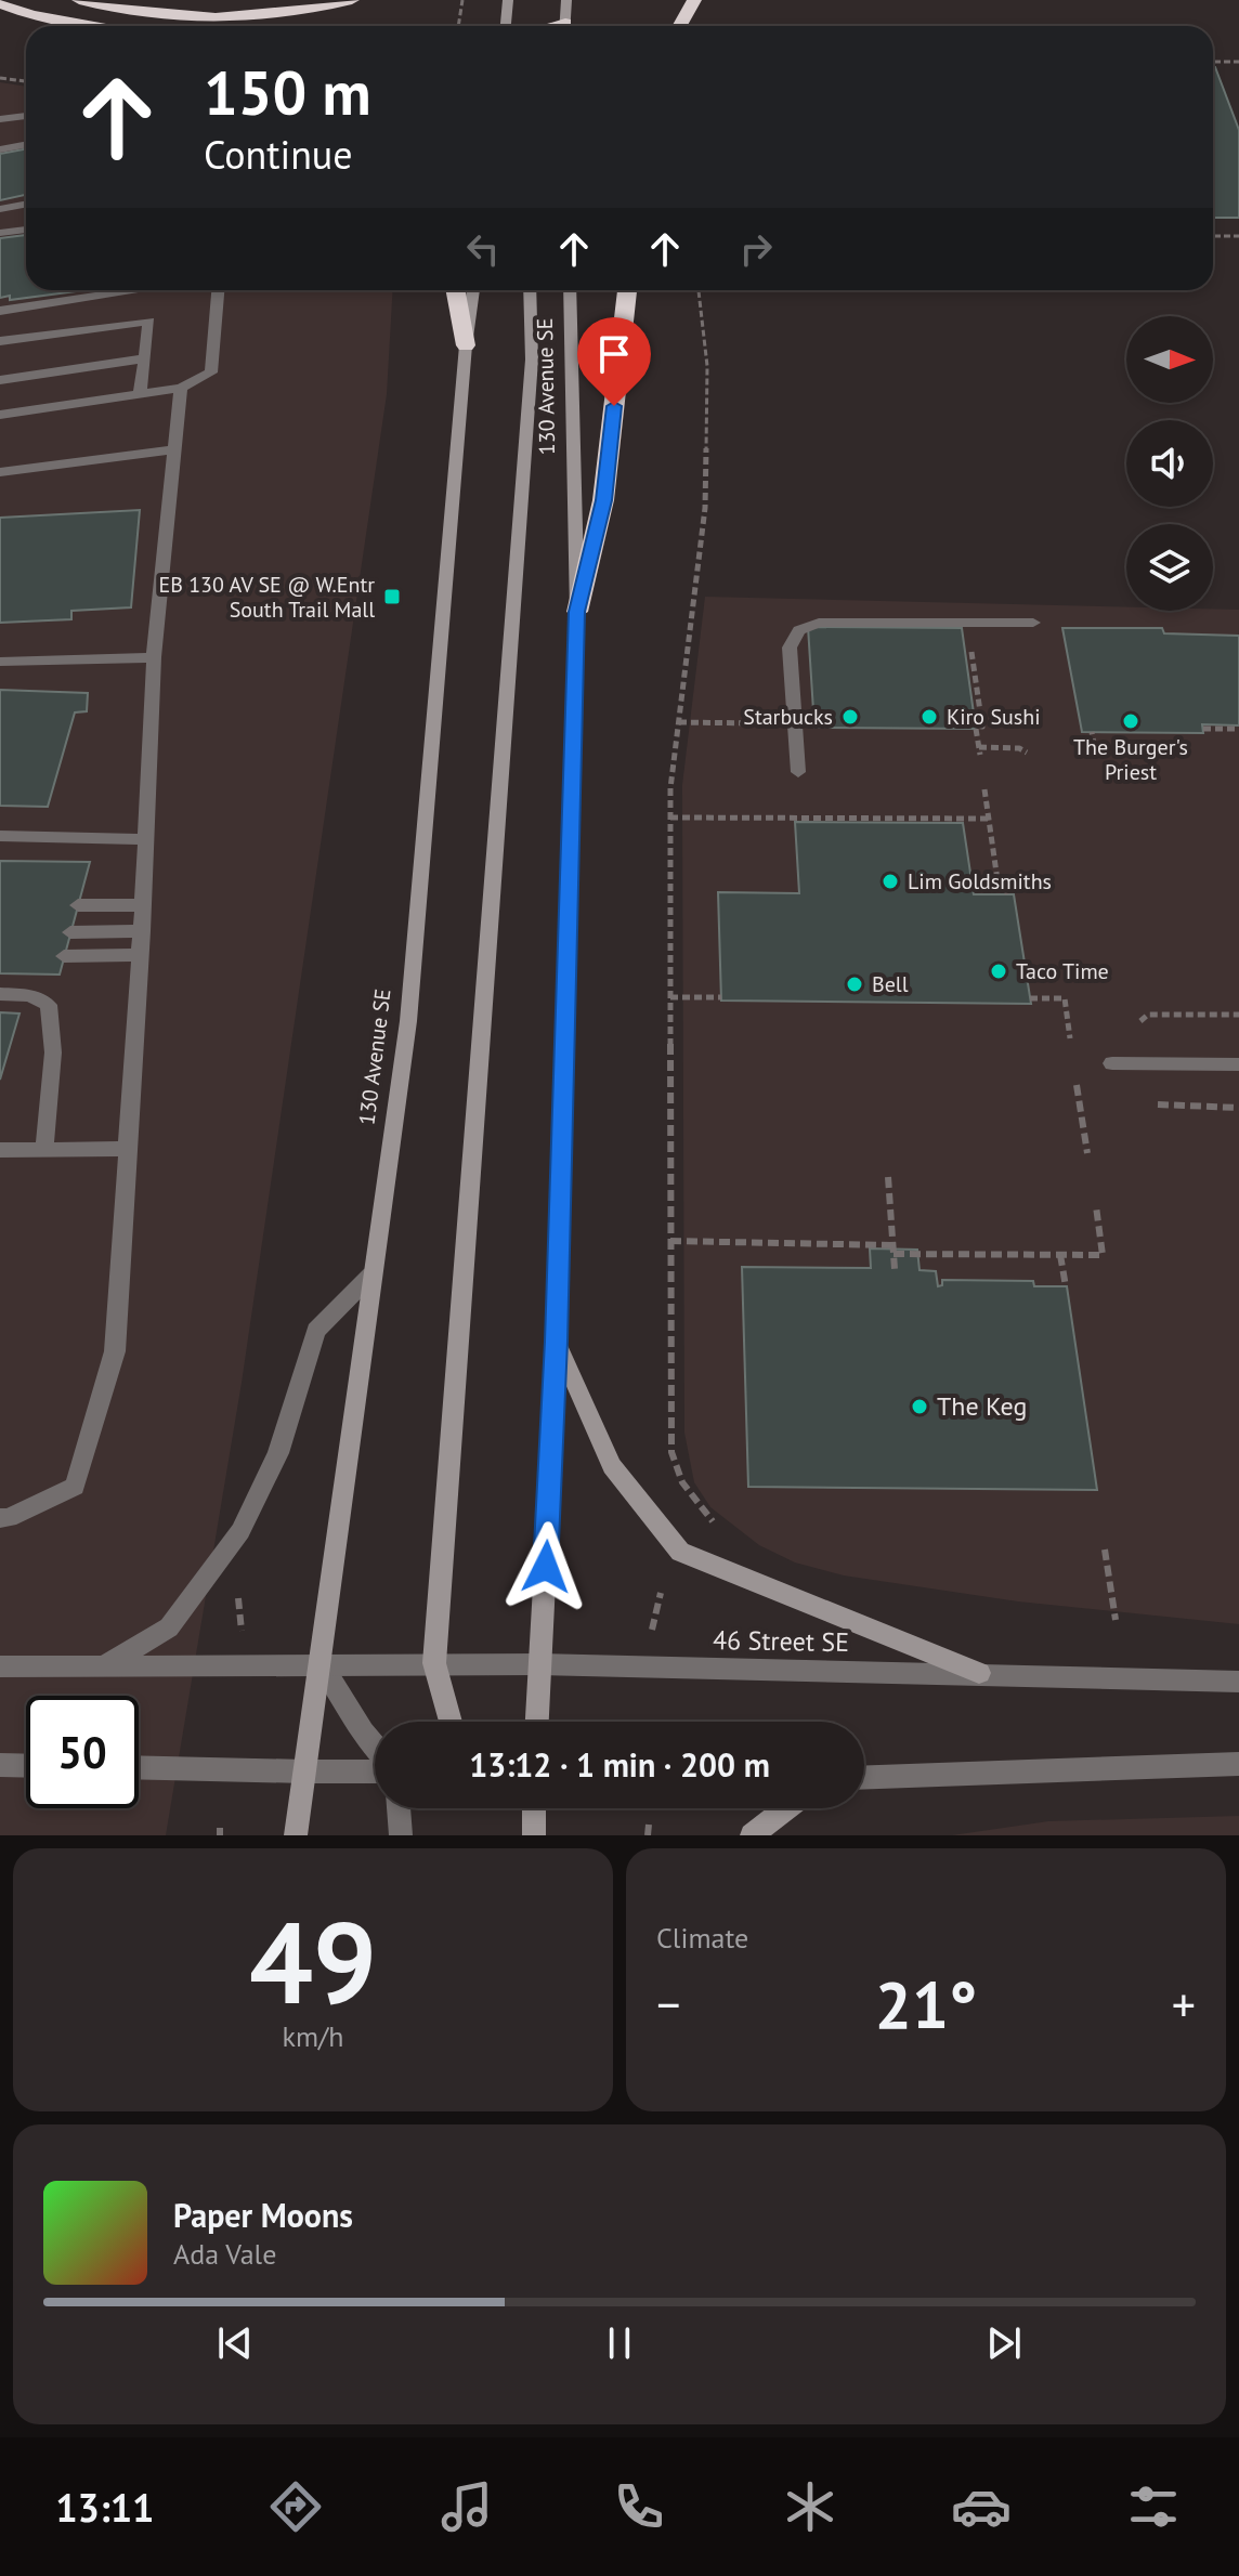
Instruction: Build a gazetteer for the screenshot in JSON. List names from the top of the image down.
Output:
{
  "streets": {
    "main road": ["130 Avenue SE"],
    "street": ["46 Street SE"]
  },
  "crossings": [
    ["130 Avenue SE", "46 Street SE"]
  ],
  "places": {
    "transit": ["EB 130 AV SE @ W.Entr South Trail Mall"],
    "other": [
      "Starbucks",
      "Kiro Sushi",
      "The Burger's Priest",
      "Lim Goldsmiths",
      "Taco Time",
      "Bell",
      "The Keg"
    ]
  },
  "north": "right",
  "page": {
    "turn": ["150 m", "Continue"],
    "limit": "50",
    "trip": "13:12 · 1 min · 200 m",
    "tile": [
      ["49", "km/h"],
      "Climate"
    ],
    "heat": ["−", "21°", "+"],
    "song": ["Paper Moons", "Ada Vale"],
    "tabs": "13:11"
  }
}
